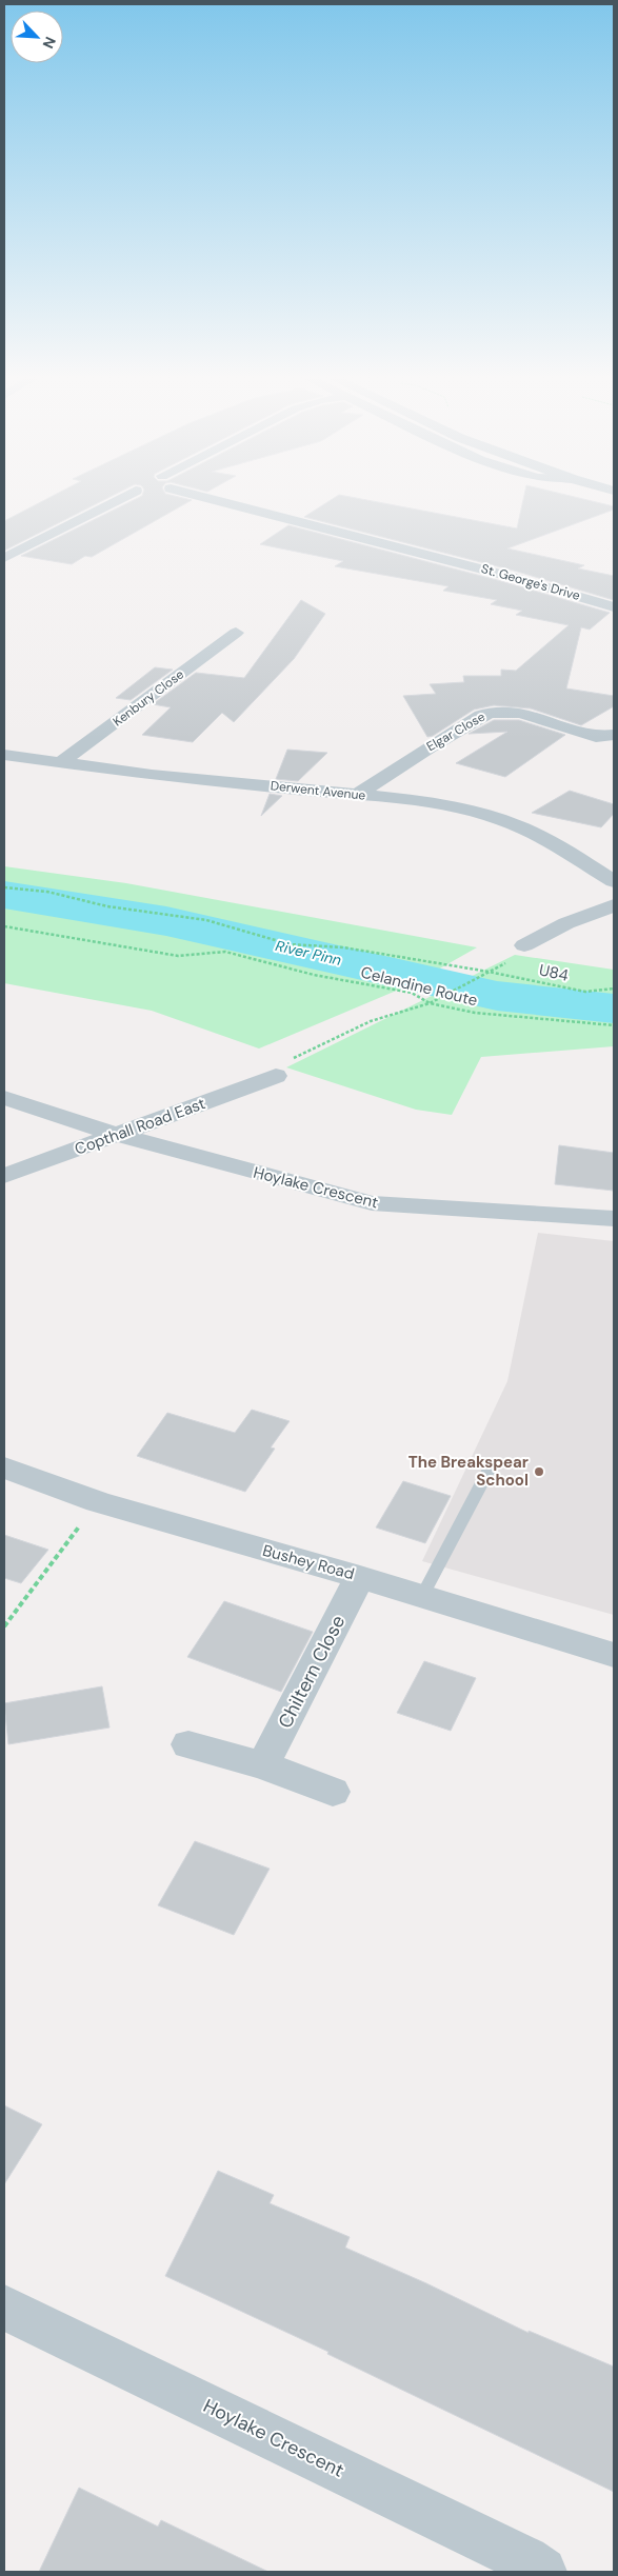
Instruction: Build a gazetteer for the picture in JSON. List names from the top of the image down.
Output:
{
  "streets": {
    "street": [
      "St. George's Drive",
      "Kenbury Close",
      "Elgar Close",
      "Derwent Avenue",
      "Copthall Road East",
      "Hoylake Crescent",
      "Bushey Road",
      "Chiltern Close"
    ],
    "path": ["U84", "Celandine Route"]
  },
  "crossings": [
    ["Kenbury Close", "Derwent Avenue"],
    ["Elgar Close", "Derwent Avenue"],
    ["Copthall Road East", "Hoylake Crescent"],
    ["Bushey Road", "Chiltern Close"]
  ],
  "water": ["River Pinn"],
  "places": ["The Breakspear School"],
  "north": "bottom right"
}
